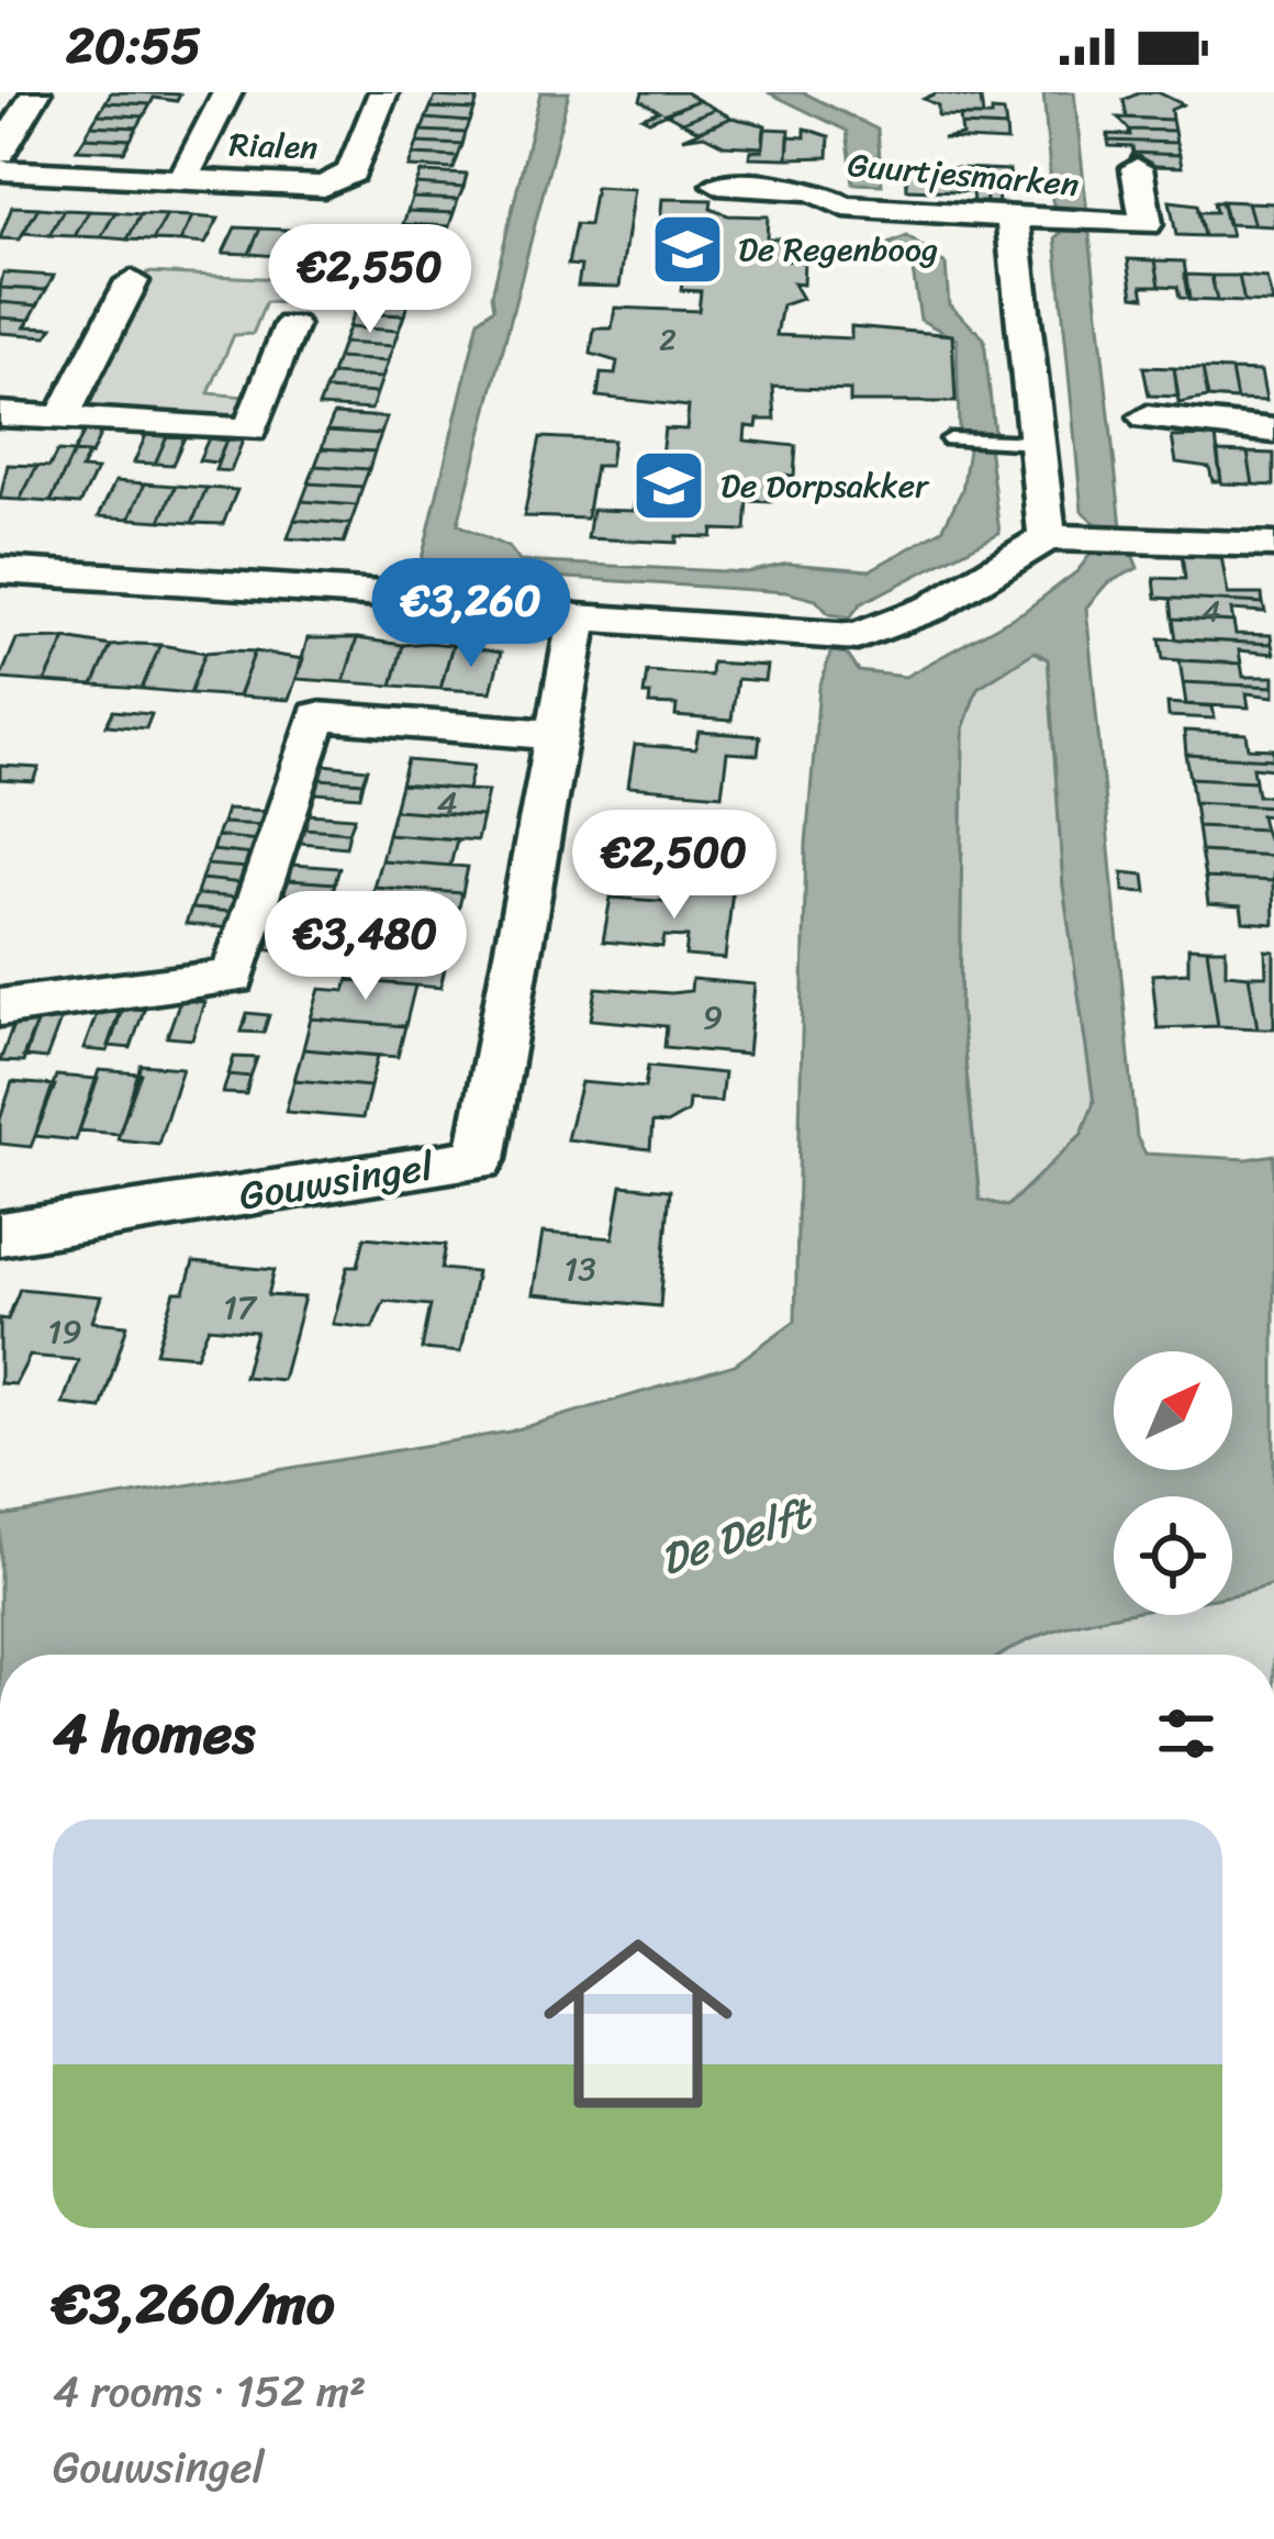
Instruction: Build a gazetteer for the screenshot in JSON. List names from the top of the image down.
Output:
{
  "streets": {
    "street": ["Rialen", "Guurtjesmarken", "Gouwsingel"]
  },
  "water": ["De Delft"],
  "places": {
    "school or university": ["De Regenboog", "De Dorpsakker"]
  },
  "house_numbers": [
    "2",
    "4",
    "4",
    "9",
    "13",
    "17",
    "19"
  ],
  "north": "top right",
  "page": {
    "status": "20:55",
    "price": [
      "€2,550",
      "€3,260",
      "€2,500",
      "€3,480"
    ],
    "heading": "4 homes",
    "list": [
      {
        "name": "€3,260/mo",
        "note": "4 rooms · 152 m² · Gouwsingel"
      }
    ]
  }
}
